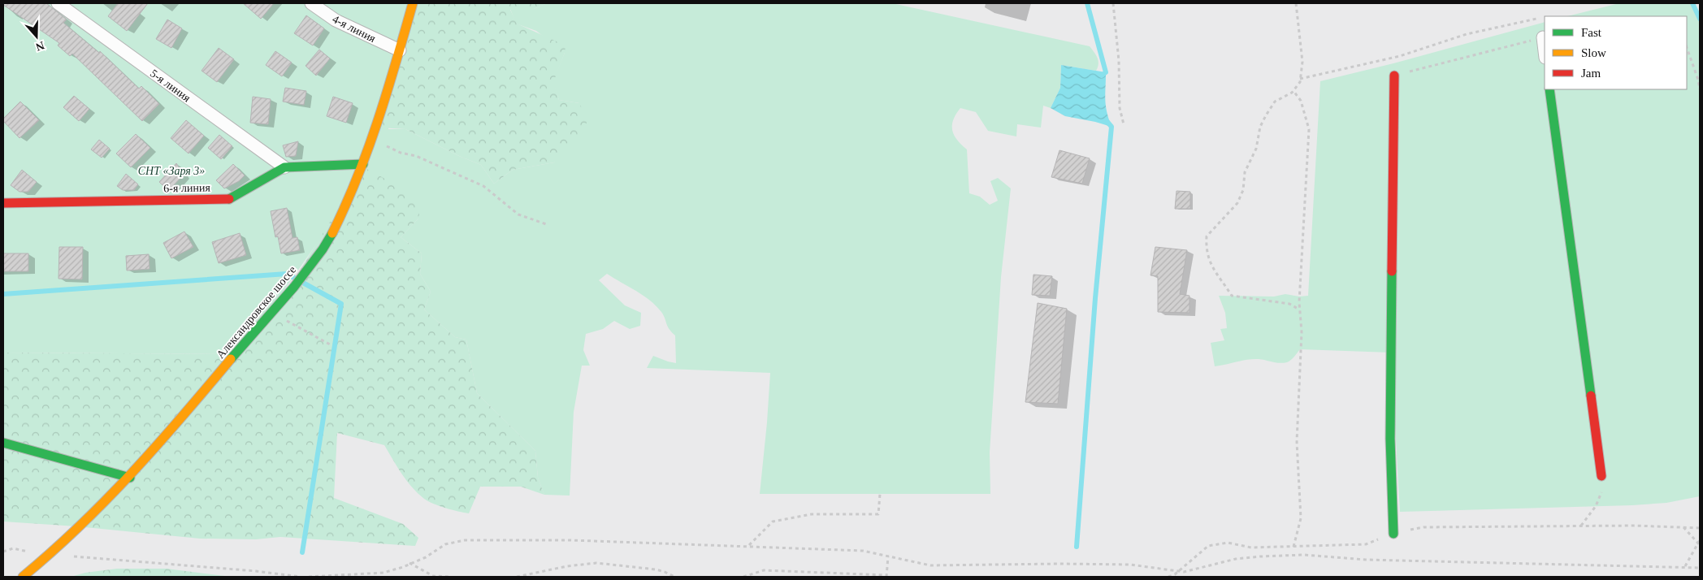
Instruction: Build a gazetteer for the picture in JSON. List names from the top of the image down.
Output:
{
  "streets": {
    "street": [
      "4-я линия",
      "5-я линия",
      "6-я линия",
      "Александровское шоссе"
    ]
  },
  "crossings": [
    ["4-я линия", "Александровское шоссе"],
    ["5-я линия", "6-я линия"],
    ["6-я линия", "Александровское шоссе"]
  ],
  "parks": ["СНТ «Заря 3»"],
  "legend": ["Fast", "Slow", "Jam"],
  "north": "bottom"
}
